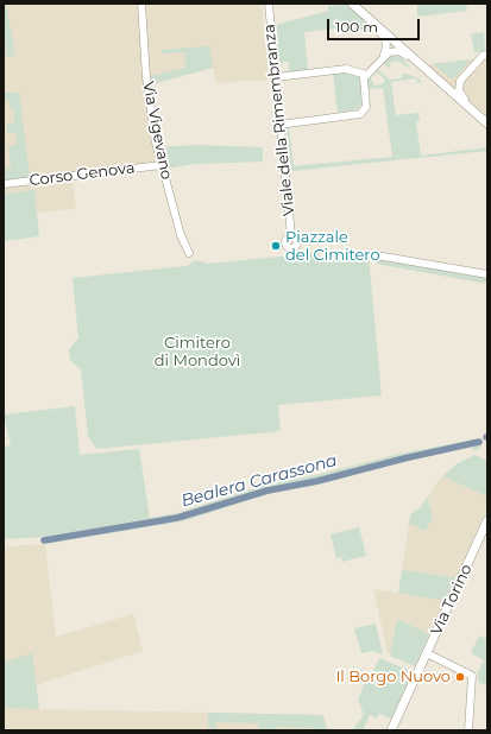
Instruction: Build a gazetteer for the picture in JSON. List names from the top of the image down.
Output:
{
  "streets": {
    "main road": ["Via Torino"],
    "street": ["Viale della Rimembranza", "Via Vigevano", "Corso Genova"]
  },
  "crossings": [
    ["Via Vigevano", "Corso Genova"]
  ],
  "water": ["Bealera Carassona"],
  "parks": ["Cimitero di Mondovì"],
  "places": ["Piazzale del Cimitero", "Il Borgo Nuovo"],
  "scale_bar": "100 m"
}
